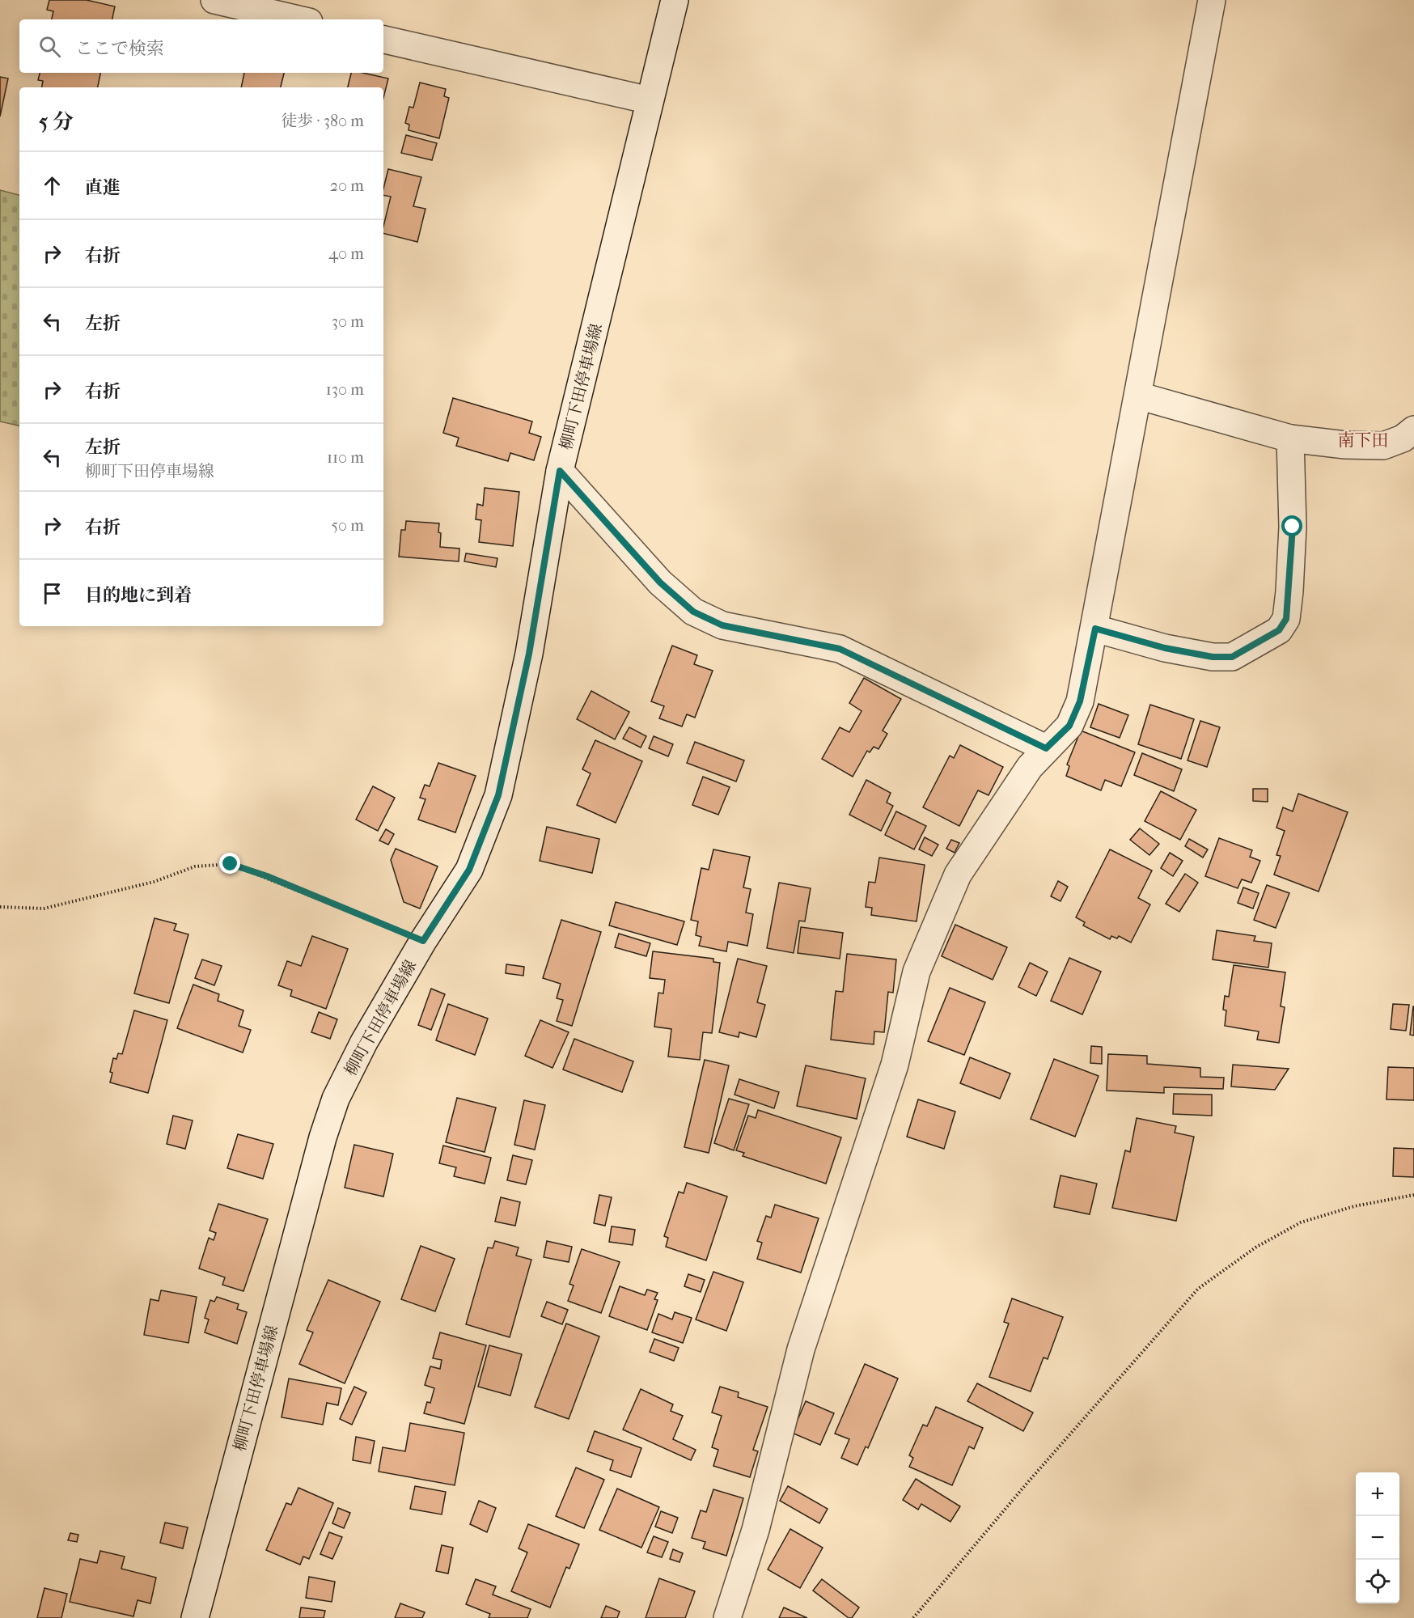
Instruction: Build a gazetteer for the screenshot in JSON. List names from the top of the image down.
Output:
{
  "streets": {
    "street": ["柳町下田停車場線"]
  },
  "districts": ["南下田"],
  "page": {
    "search": "ここで検索",
    "heading": ["5 分", "徒歩 · 380 m"],
    "list": [
      ["直進", "20 m"],
      ["右折", "40 m"],
      ["左折", "30 m"],
      ["右折", "130 m"],
      ["左折", "柳町下田停車場線", "110 m"],
      ["右折", "50 m"],
      "目的地に到着"
    ],
    "map_buttons": ["+", "−"]
  }
}
